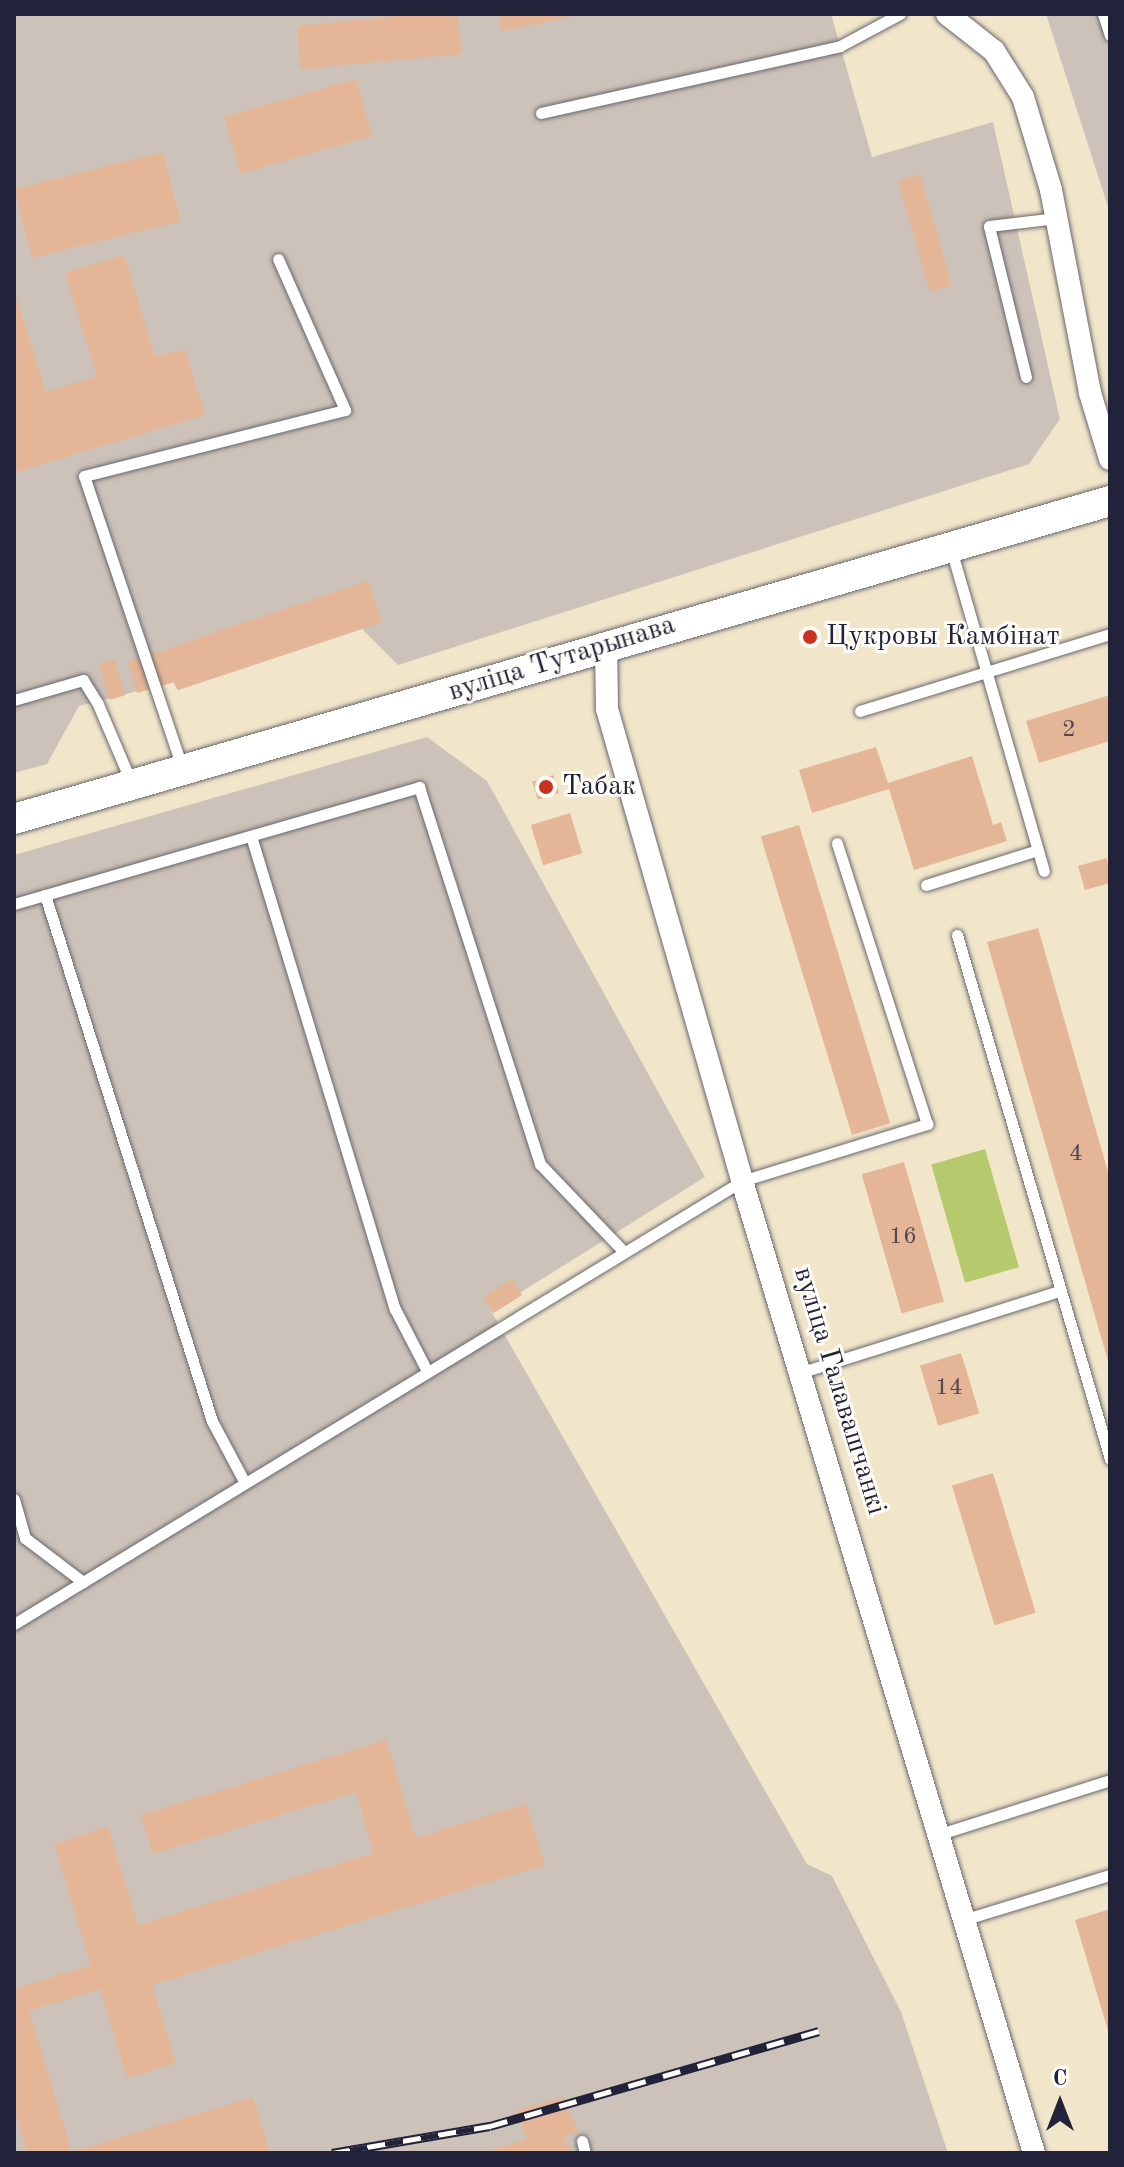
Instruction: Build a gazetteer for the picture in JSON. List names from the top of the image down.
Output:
{
  "streets": {
    "street": ["вуліца Тутарынава", "вуліца Галавашчанкі"]
  },
  "crossings": [
    ["вуліца Тутарынава", "вуліца Галавашчанкі"]
  ],
  "places": ["Цукровы Камбінат", "Табак"],
  "house_numbers": [
    "2",
    "4",
    "16",
    "14"
  ],
  "north": "top"
}
